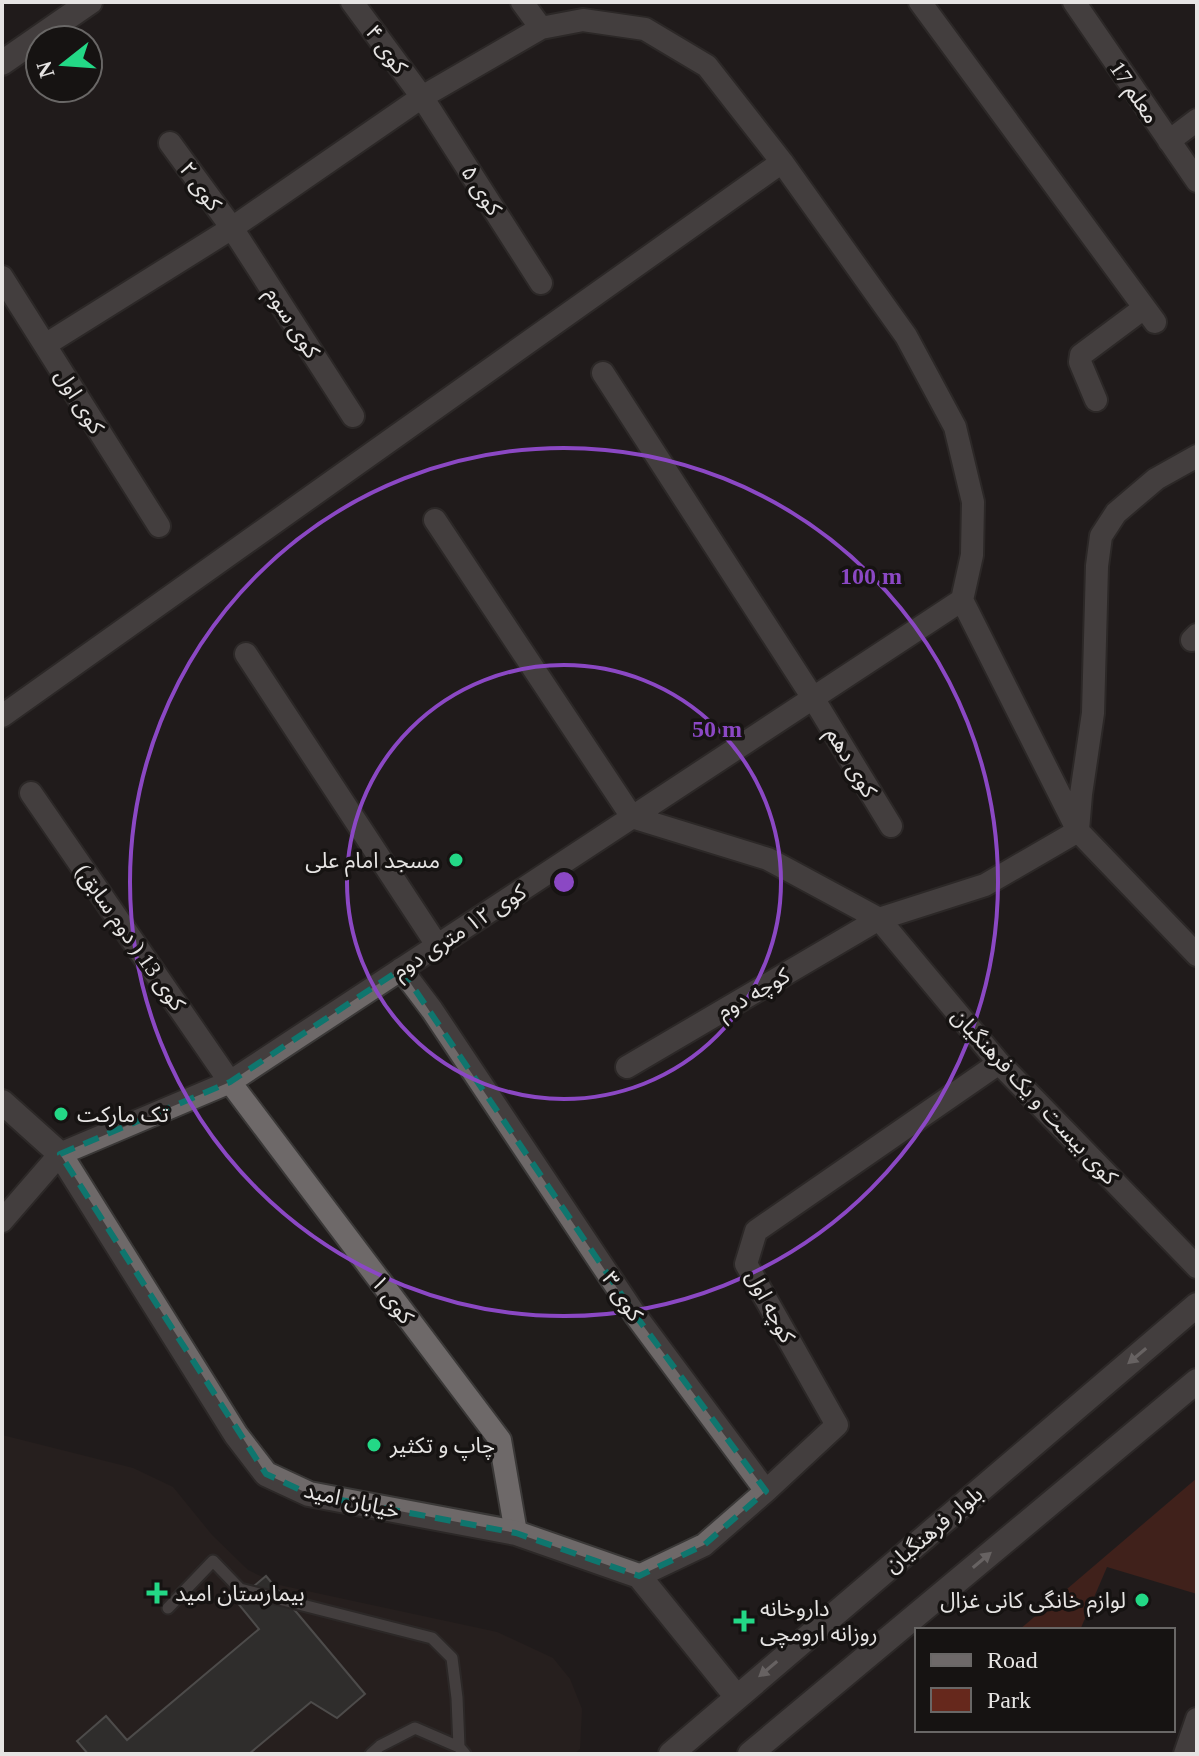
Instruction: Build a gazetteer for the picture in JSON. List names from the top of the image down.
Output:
{
  "streets": {
    "main road": ["خیابان امید", "بلوار فرهنگیان"],
    "street": [
      "کوی ۴",
      "معلم 17",
      "کوی ۲",
      "کوی ۵",
      "کوی سوم",
      "کوی اول",
      "کوی دهم",
      "کوی ۱۲ متری دوم",
      "کوی 13 ( دوم سابق)",
      "کوچه دوم",
      "کوی بیست و یک فرهنگیان",
      "کوی ۳",
      "کوی ۱",
      "کوچه اول"
    ]
  },
  "crossings": [
    ["کوی ۴", "کوی ۵"],
    ["کوی ۲", "کوی سوم"],
    ["کوی دهم", "کوی ۱۲ متری دوم"],
    ["کوی ۱۲ متری دوم", "کوی 13 ( دوم سابق)"],
    ["کوی ۱۲ متری دوم", "کوی ۳"],
    ["کوی ۱۲ متری دوم", "کوی ۱"],
    ["کوی ۱۲ متری دوم", "خیابان امید"],
    ["کوی 13 ( دوم سابق)", "کوی ۱"],
    ["کوچه دوم", "کوی بیست و یک فرهنگیان"],
    ["کوی بیست و یک فرهنگیان", "کوچه اول"],
    ["کوی ۳", "کوچه اول"],
    ["کوی ۱", "خیابان امید"]
  ],
  "places": {
    "other": [
      "مسجد امام علی",
      "تک مارکت",
      "چاپ و تکثیر",
      "لوازم خانگی کانی غزال"
    ],
    "health": ["بیمارستان امید", "داروخانه روزانه ارومچی"]
  },
  "legend": ["Road", "Park"],
  "north": "left",
  "rings": ["100 m", "50 m"]
}
